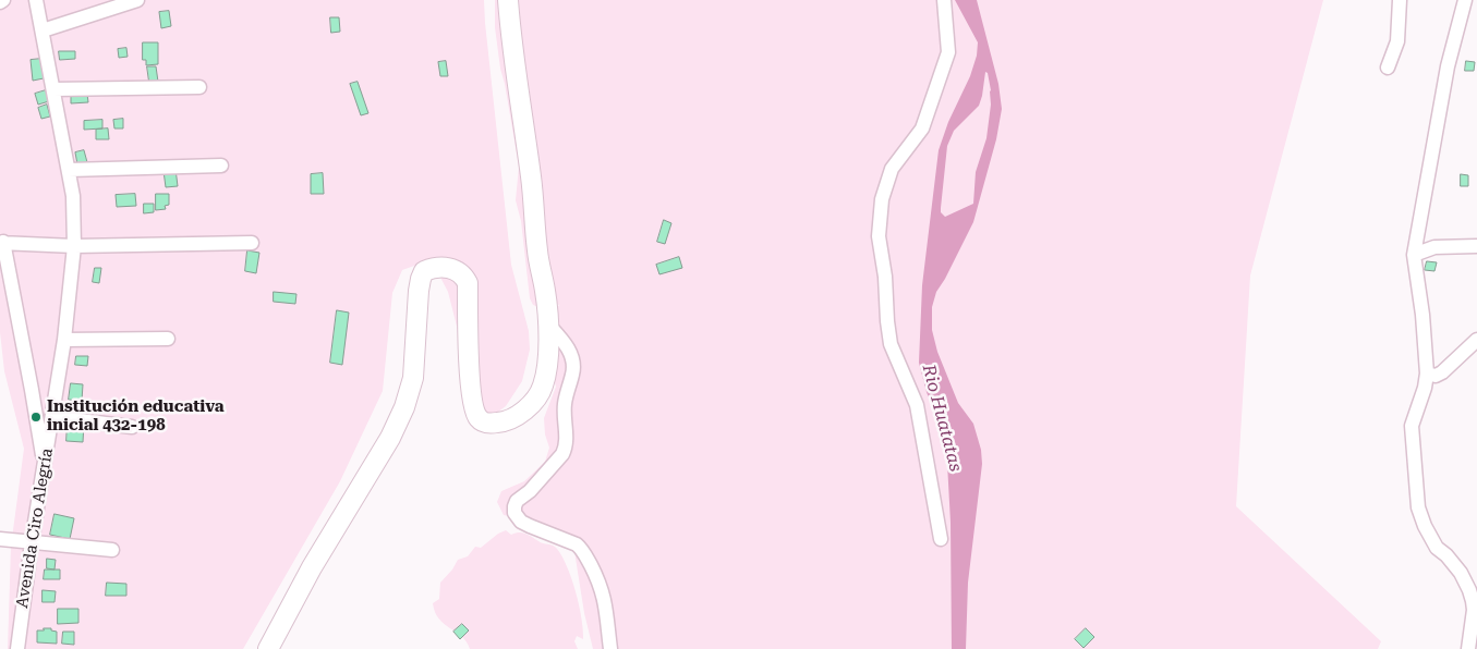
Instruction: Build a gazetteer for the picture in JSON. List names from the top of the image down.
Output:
{
  "streets": {
    "street": ["Avenida Ciro Alegría"]
  },
  "water": ["Rio Huatatas"],
  "places": ["Institución educativa inicial 432-198"]
}
